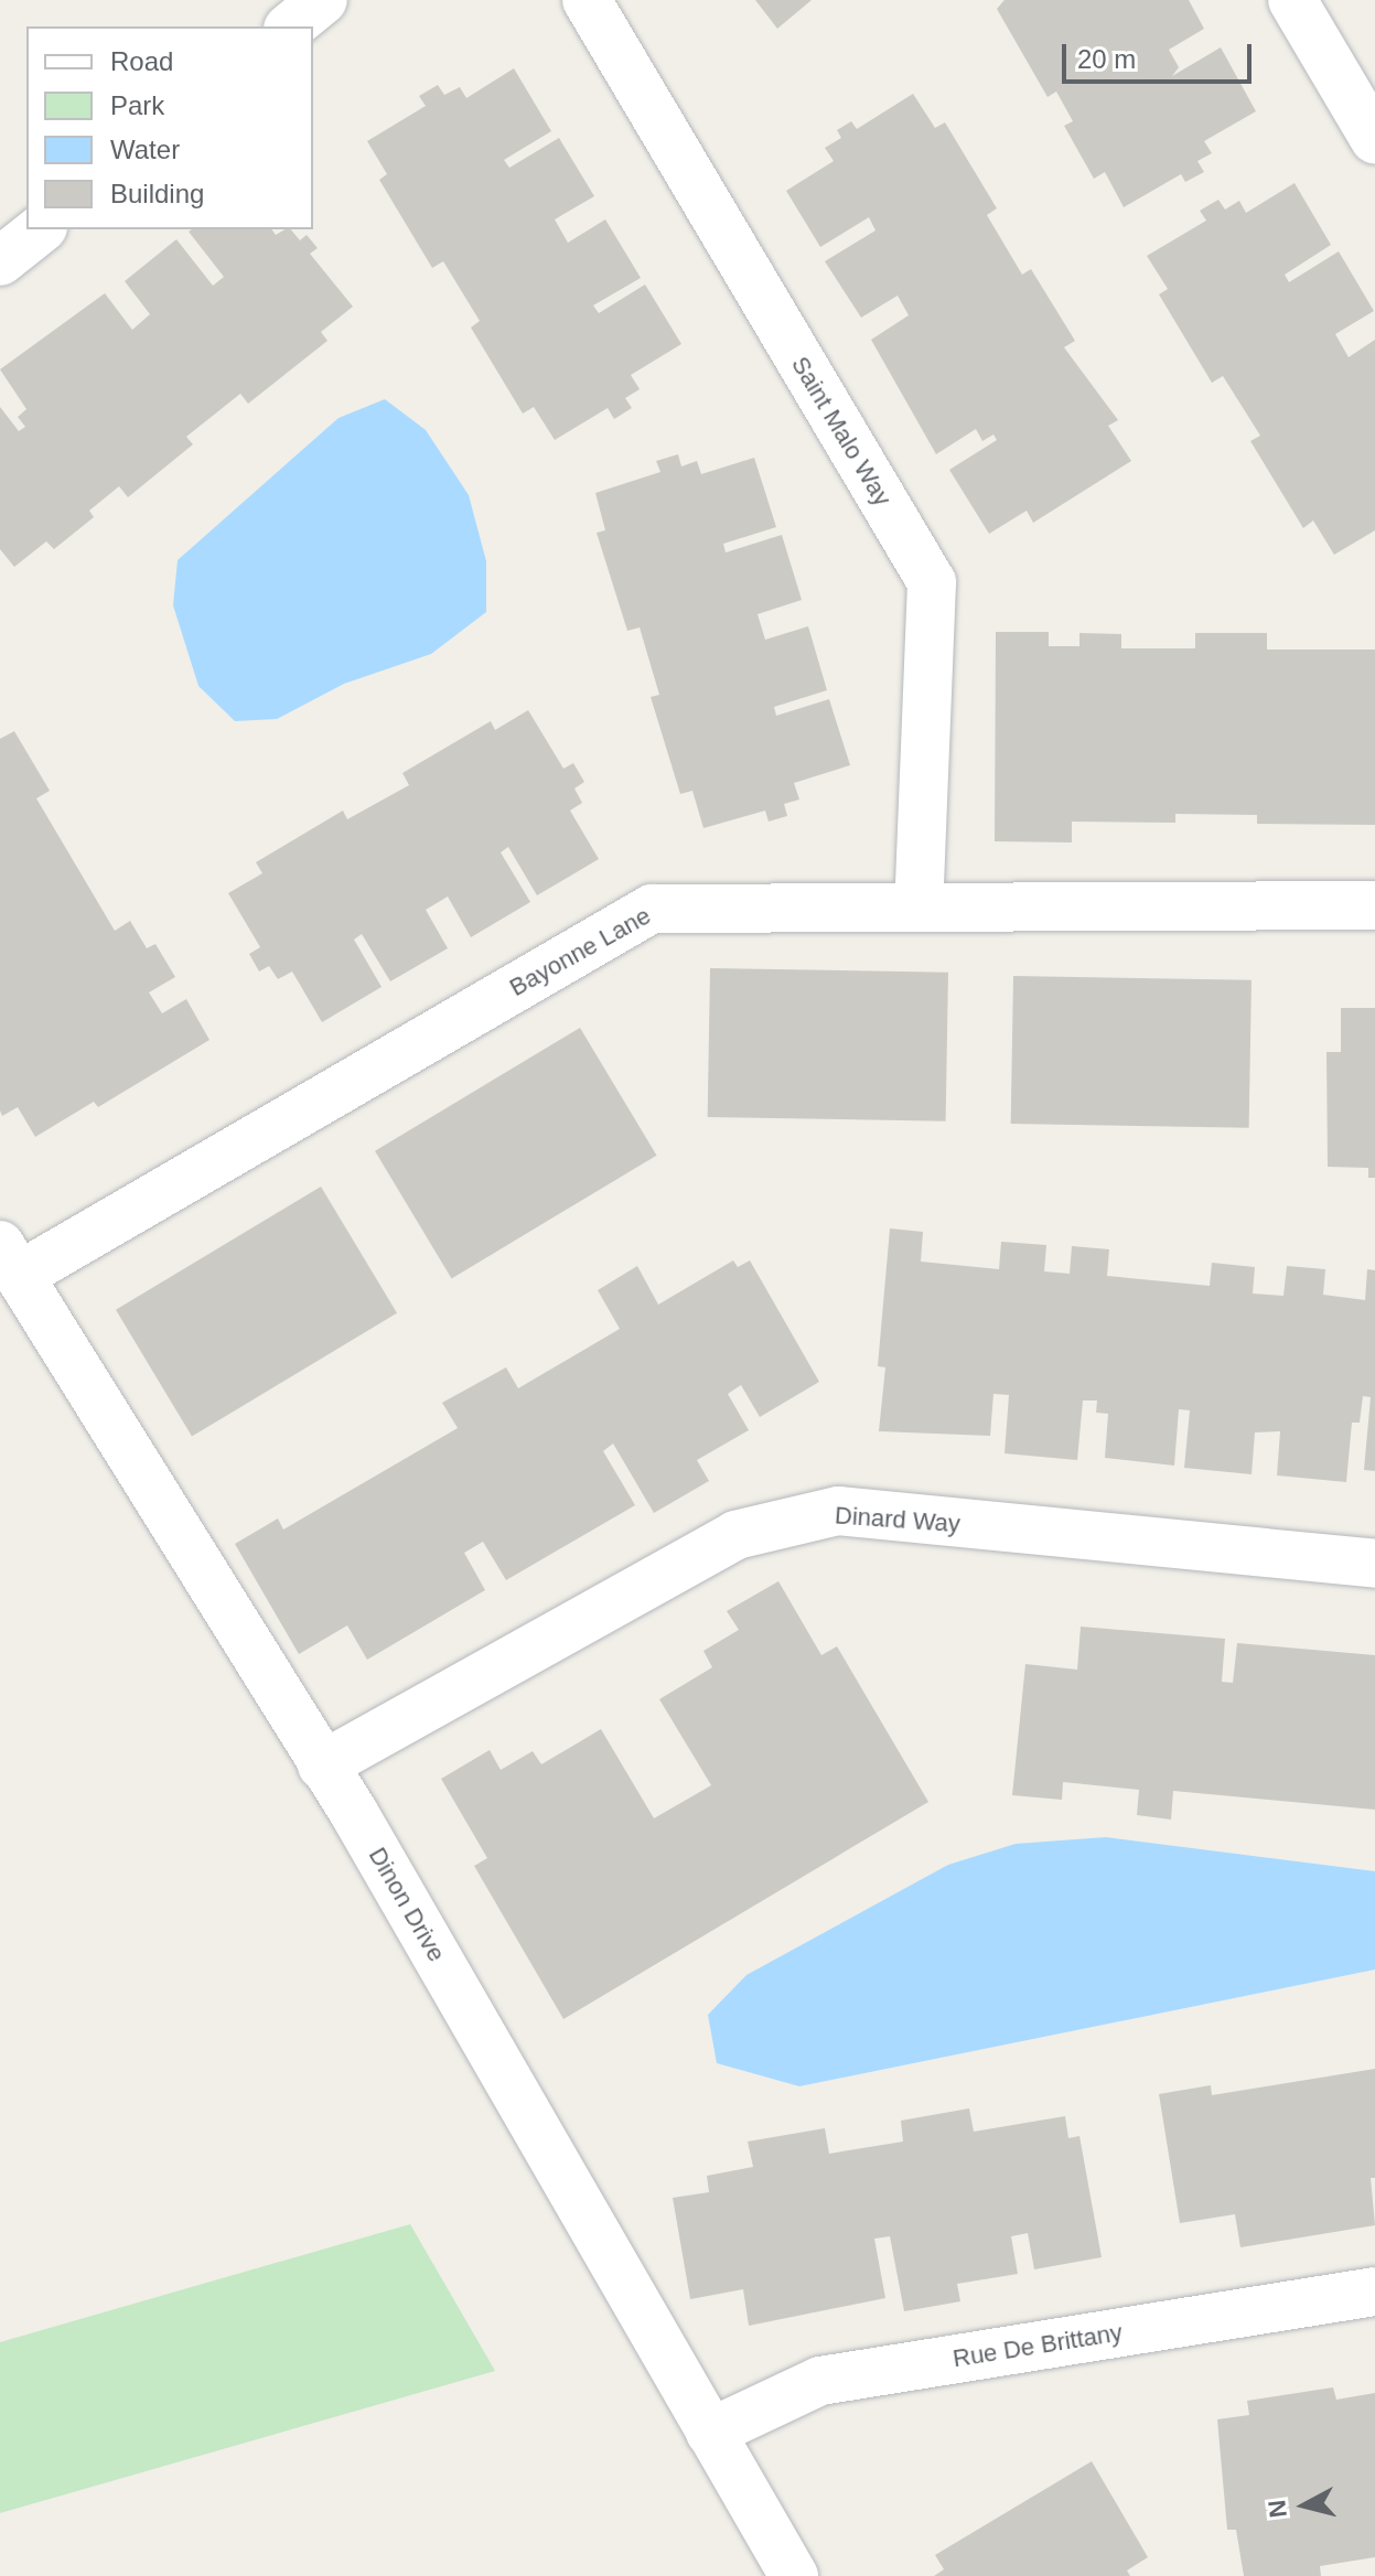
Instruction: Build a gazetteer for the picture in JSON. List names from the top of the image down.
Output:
{
  "streets": {
    "street": [
      "Saint Malo Way",
      "Bayonne Lane",
      "Dinard Way",
      "Dinon Drive",
      "Rue De Brittany"
    ]
  },
  "crossings": [
    ["Saint Malo Way", "Bayonne Lane"],
    ["Bayonne Lane", "Dinon Drive"],
    ["Dinard Way", "Dinon Drive"],
    ["Dinon Drive", "Rue De Brittany"]
  ],
  "legend": [
    "Road",
    "Park",
    "Water",
    "Building"
  ],
  "scale_bar": "20 m",
  "north": "left"
}
